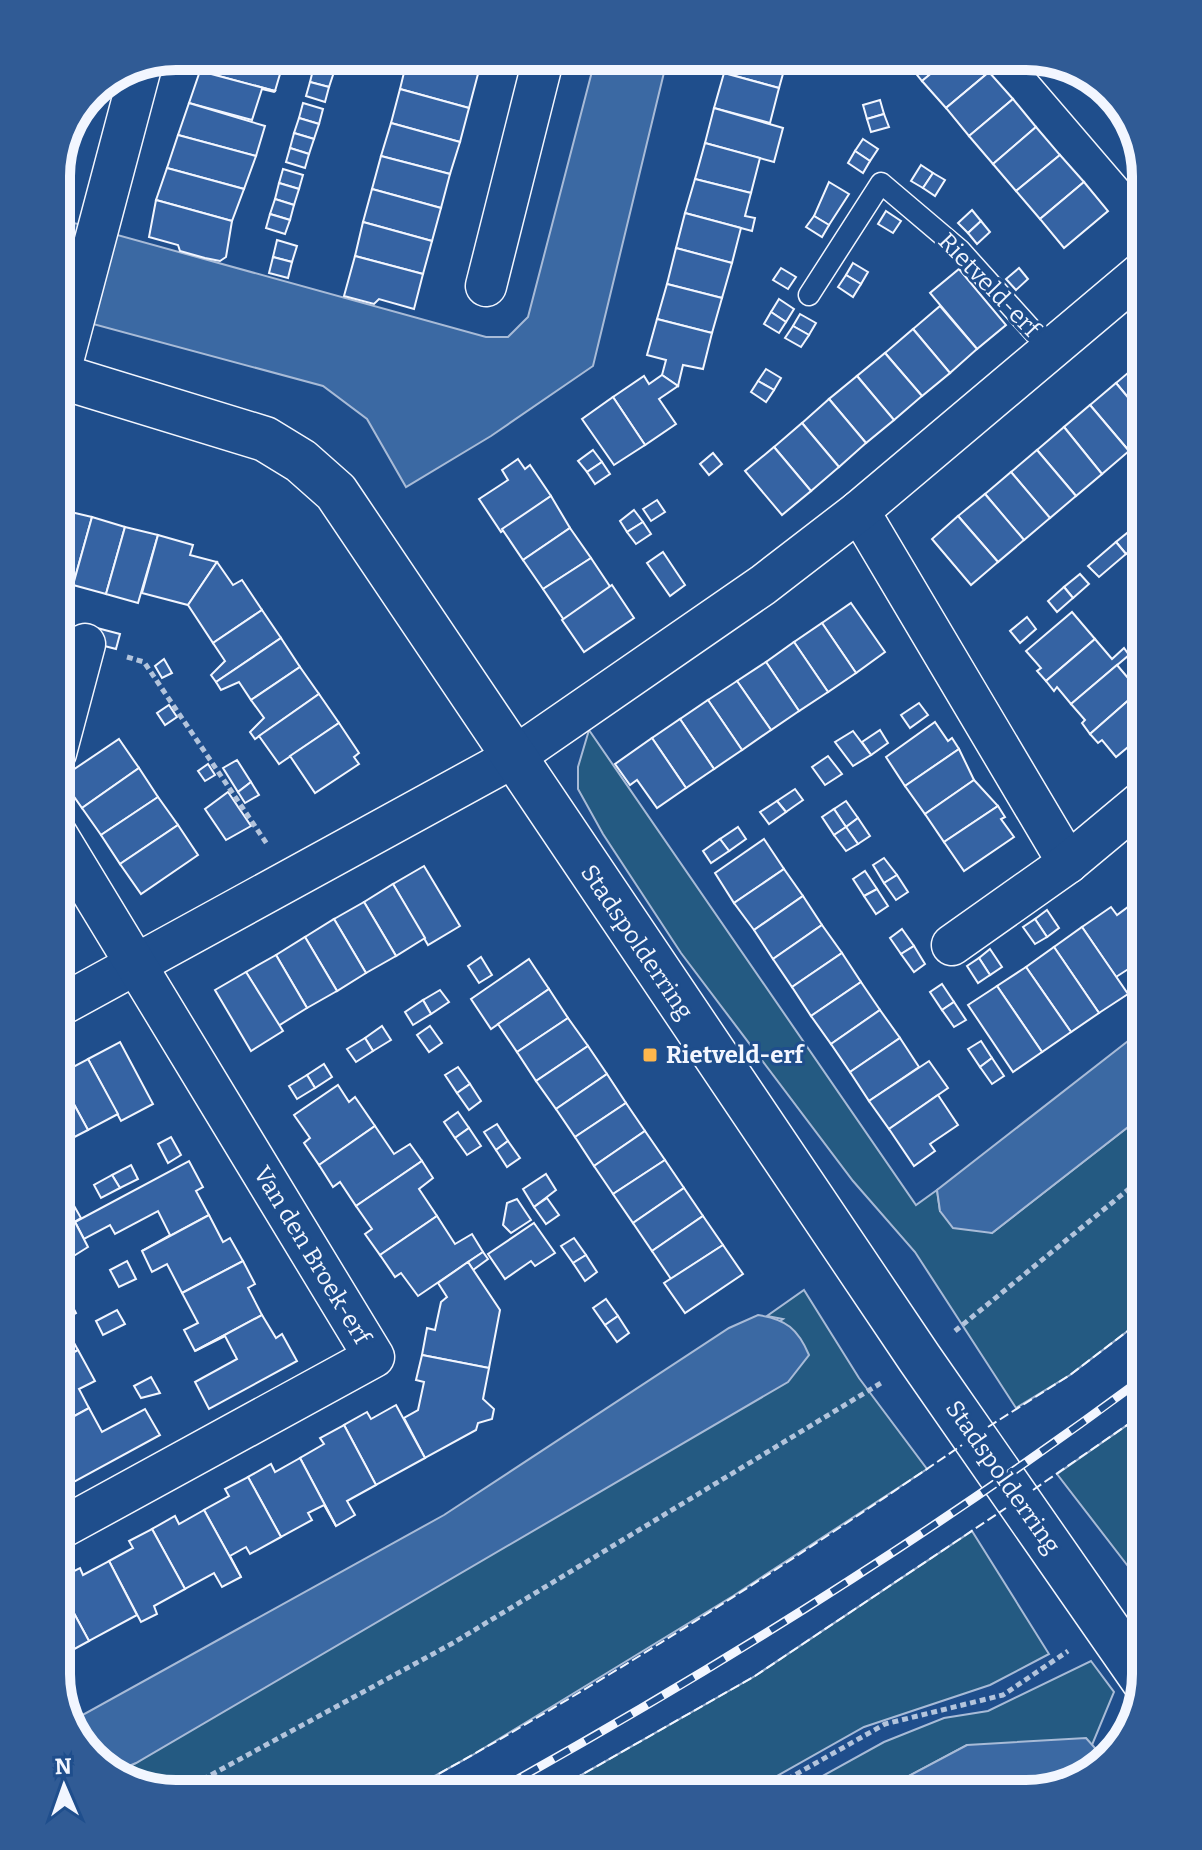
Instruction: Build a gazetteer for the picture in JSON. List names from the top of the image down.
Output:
{
  "streets": {
    "street": ["Rietveld-erf", "Stadspolderring", "Van den Broek-erf"]
  },
  "crossings": [
    ["Rietveld-erf", "Stadspolderring"]
  ],
  "places": {
    "transit": ["Rietveld-erf"]
  },
  "north": "top"
}
